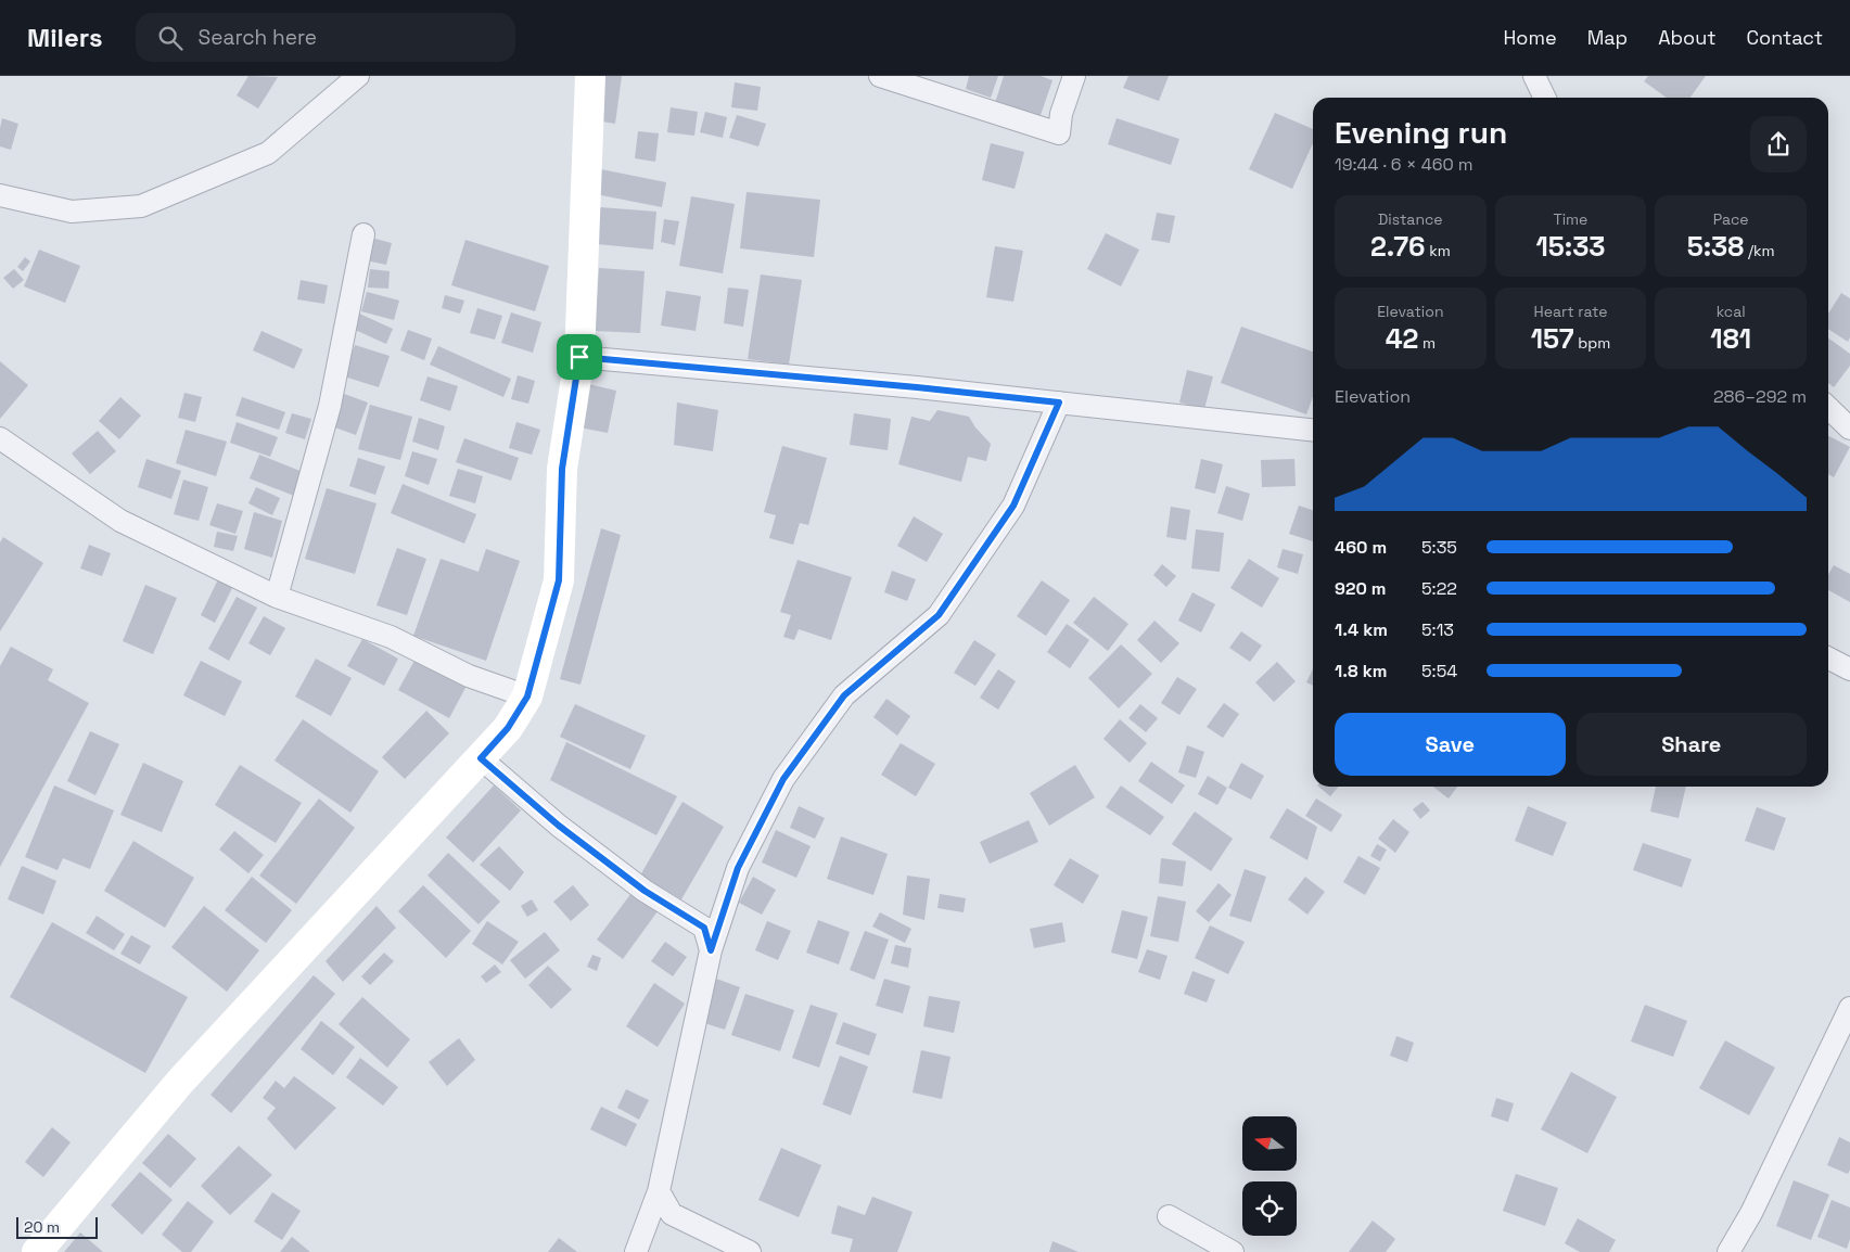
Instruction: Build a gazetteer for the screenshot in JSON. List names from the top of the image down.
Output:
{
  "scale_bar": "20 m",
  "north": "left",
  "page": {
    "header": "Milers",
    "search": "Search here",
    "nav": [
      "Home",
      "Map",
      "About",
      "Contact"
    ],
    "heading": ["Evening run", "19:44 · 6 × 460 m"],
    "stats": [
      ["Distance", "2.76 km"],
      ["Time", "15:33"],
      ["Pace", "5:38 /km"],
      ["Elevation", "42 m"],
      ["Heart rate", "157 bpm"],
      ["kcal", "181"]
    ],
    "chart": ["Elevation", "286–292 m"],
    "list": [
      {
        "name": "460 m",
        "note": "5:35"
      },
      {
        "name": "920 m",
        "note": "5:22"
      },
      {
        "name": "1.4 km",
        "note": "5:13"
      },
      {
        "name": "1.8 km",
        "note": "5:54"
      }
    ],
    "buttons": ["Save", "Share"],
    "scale": "20 m"
  }
}
